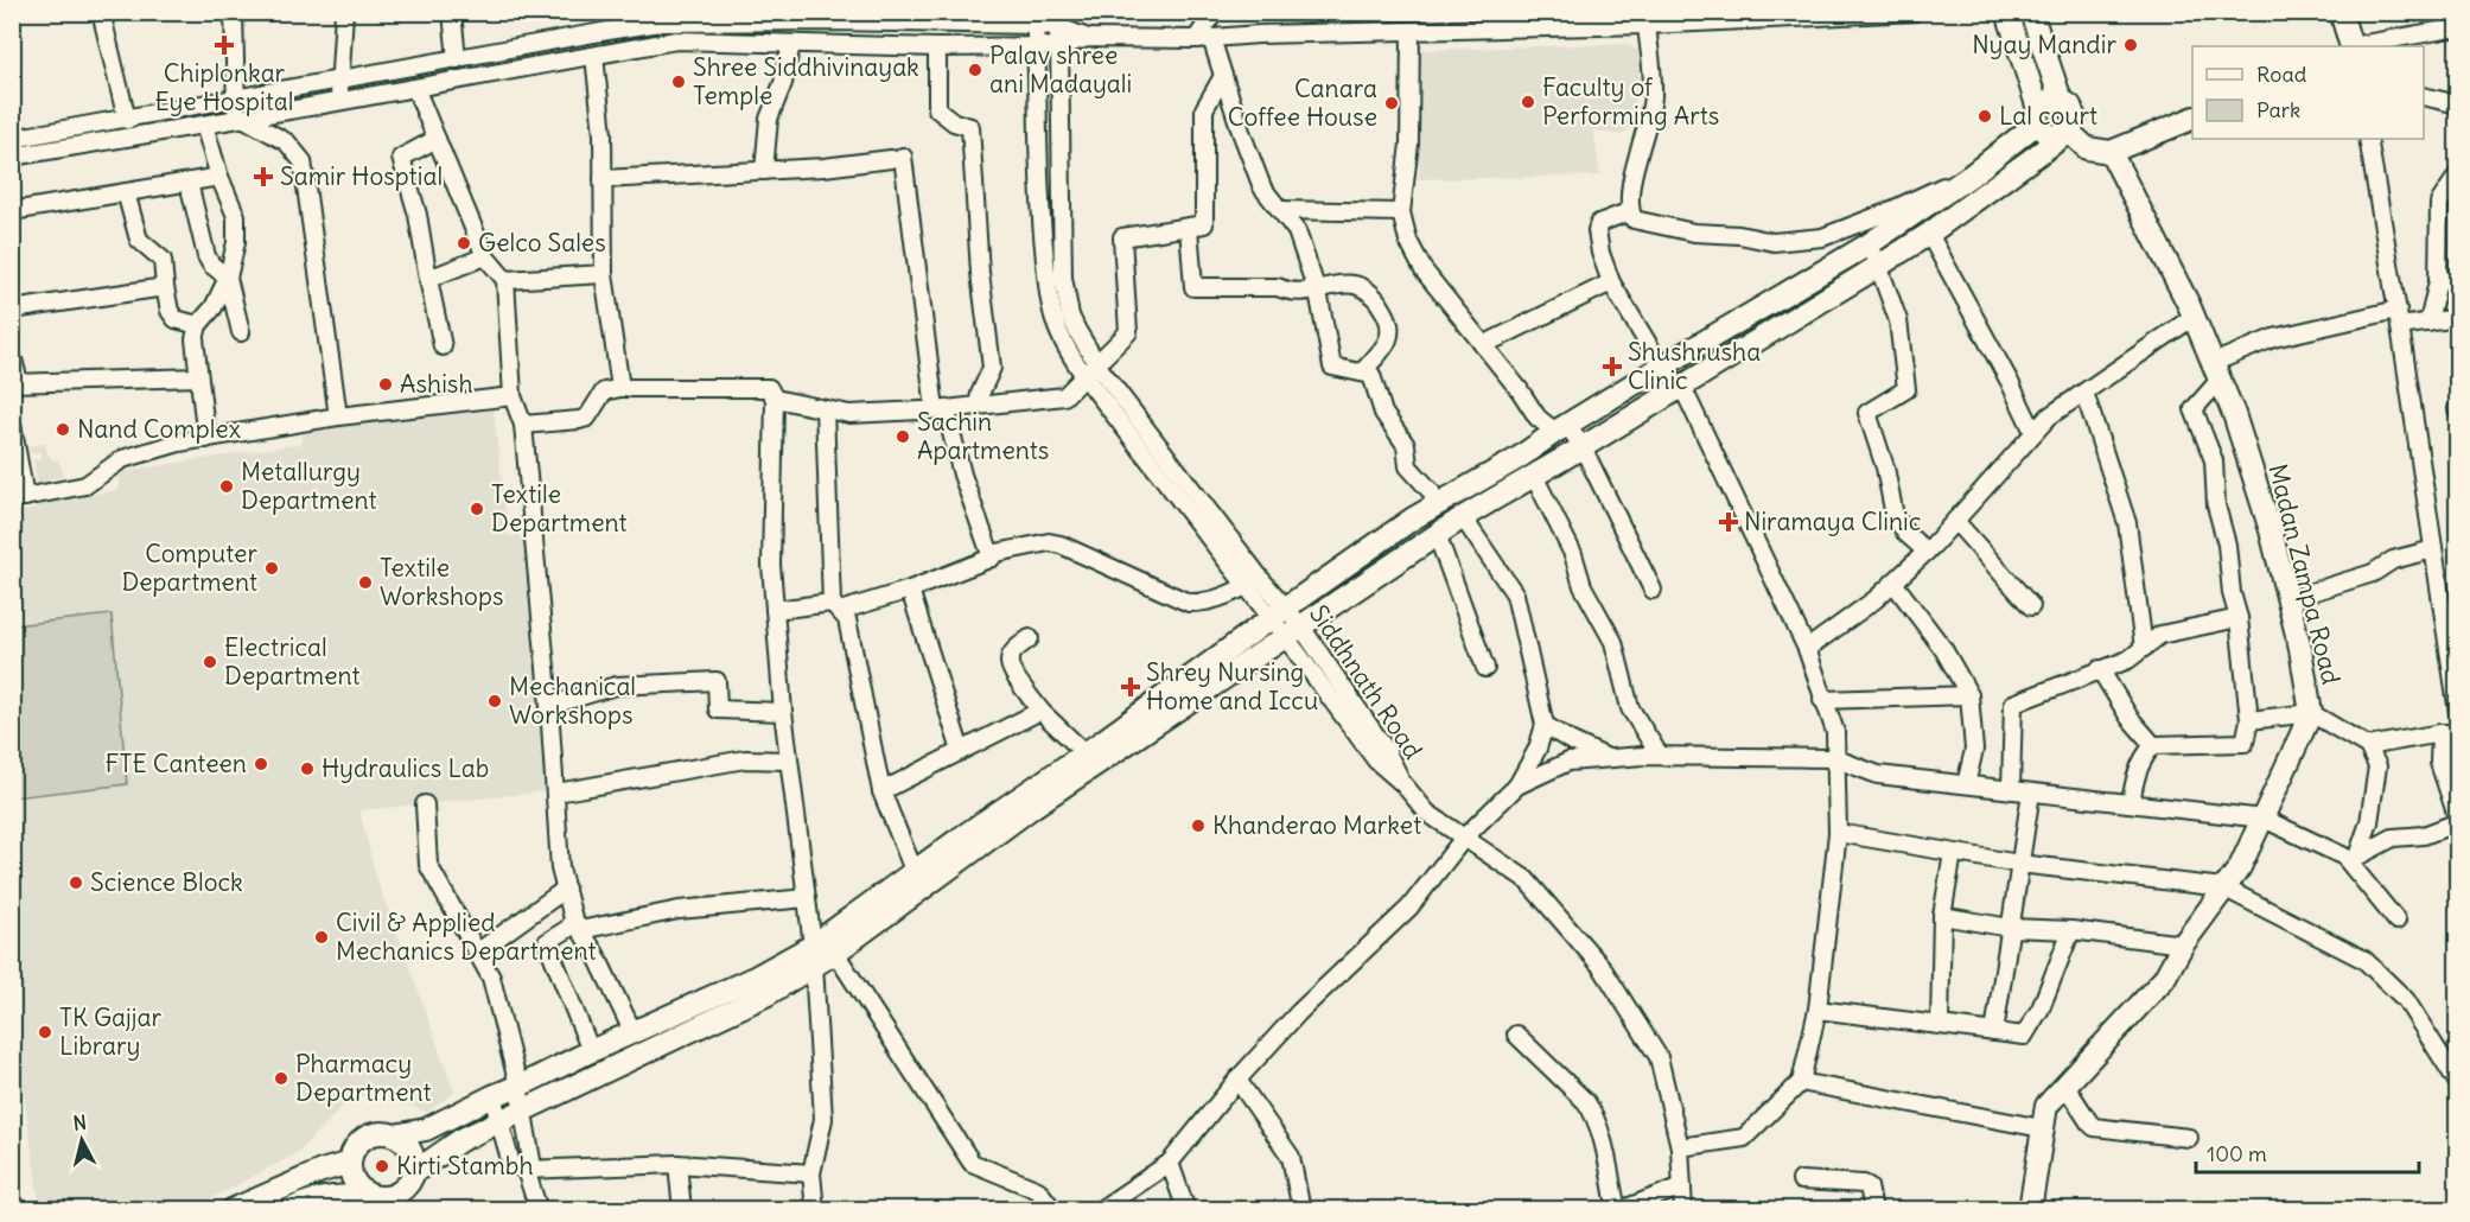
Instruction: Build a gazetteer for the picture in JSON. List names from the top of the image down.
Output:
{
  "streets": {
    "main road": ["Madan Zampa Road"],
    "street": ["Siddhnath Road"]
  },
  "places": {
    "health": [
      "Chiplonkar Eye Hospital",
      "Samir Hosptial",
      "Shushrusha Clinic",
      "Niramaya Clinic",
      "Shrey Nursing Home and Iccu"
    ],
    "other": [
      "Nyay Mandir",
      "Palav shree ani Madayali",
      "Shree Siddhivinayak Temple",
      "Faculty of Performing Arts",
      "Canara Coffee House",
      "Lal court",
      "Gelco Sales",
      "Ashish",
      "Nand Complex",
      "Sachin Apartments",
      "Metallurgy Department",
      "Textile Department",
      "Computer Department",
      "Textile Workshops",
      "Electrical Department",
      "Mechanical Workshops",
      "FTE Canteen",
      "Hydraulics Lab",
      "Khanderao Market",
      "Science Block",
      "Civil & Applied Mechanics Department",
      "TK Gajjar Library",
      "Pharmacy Department",
      "Kirti Stambh"
    ]
  },
  "legend": ["Road", "Park"],
  "scale_bar": "100 m",
  "north": "top"
}
